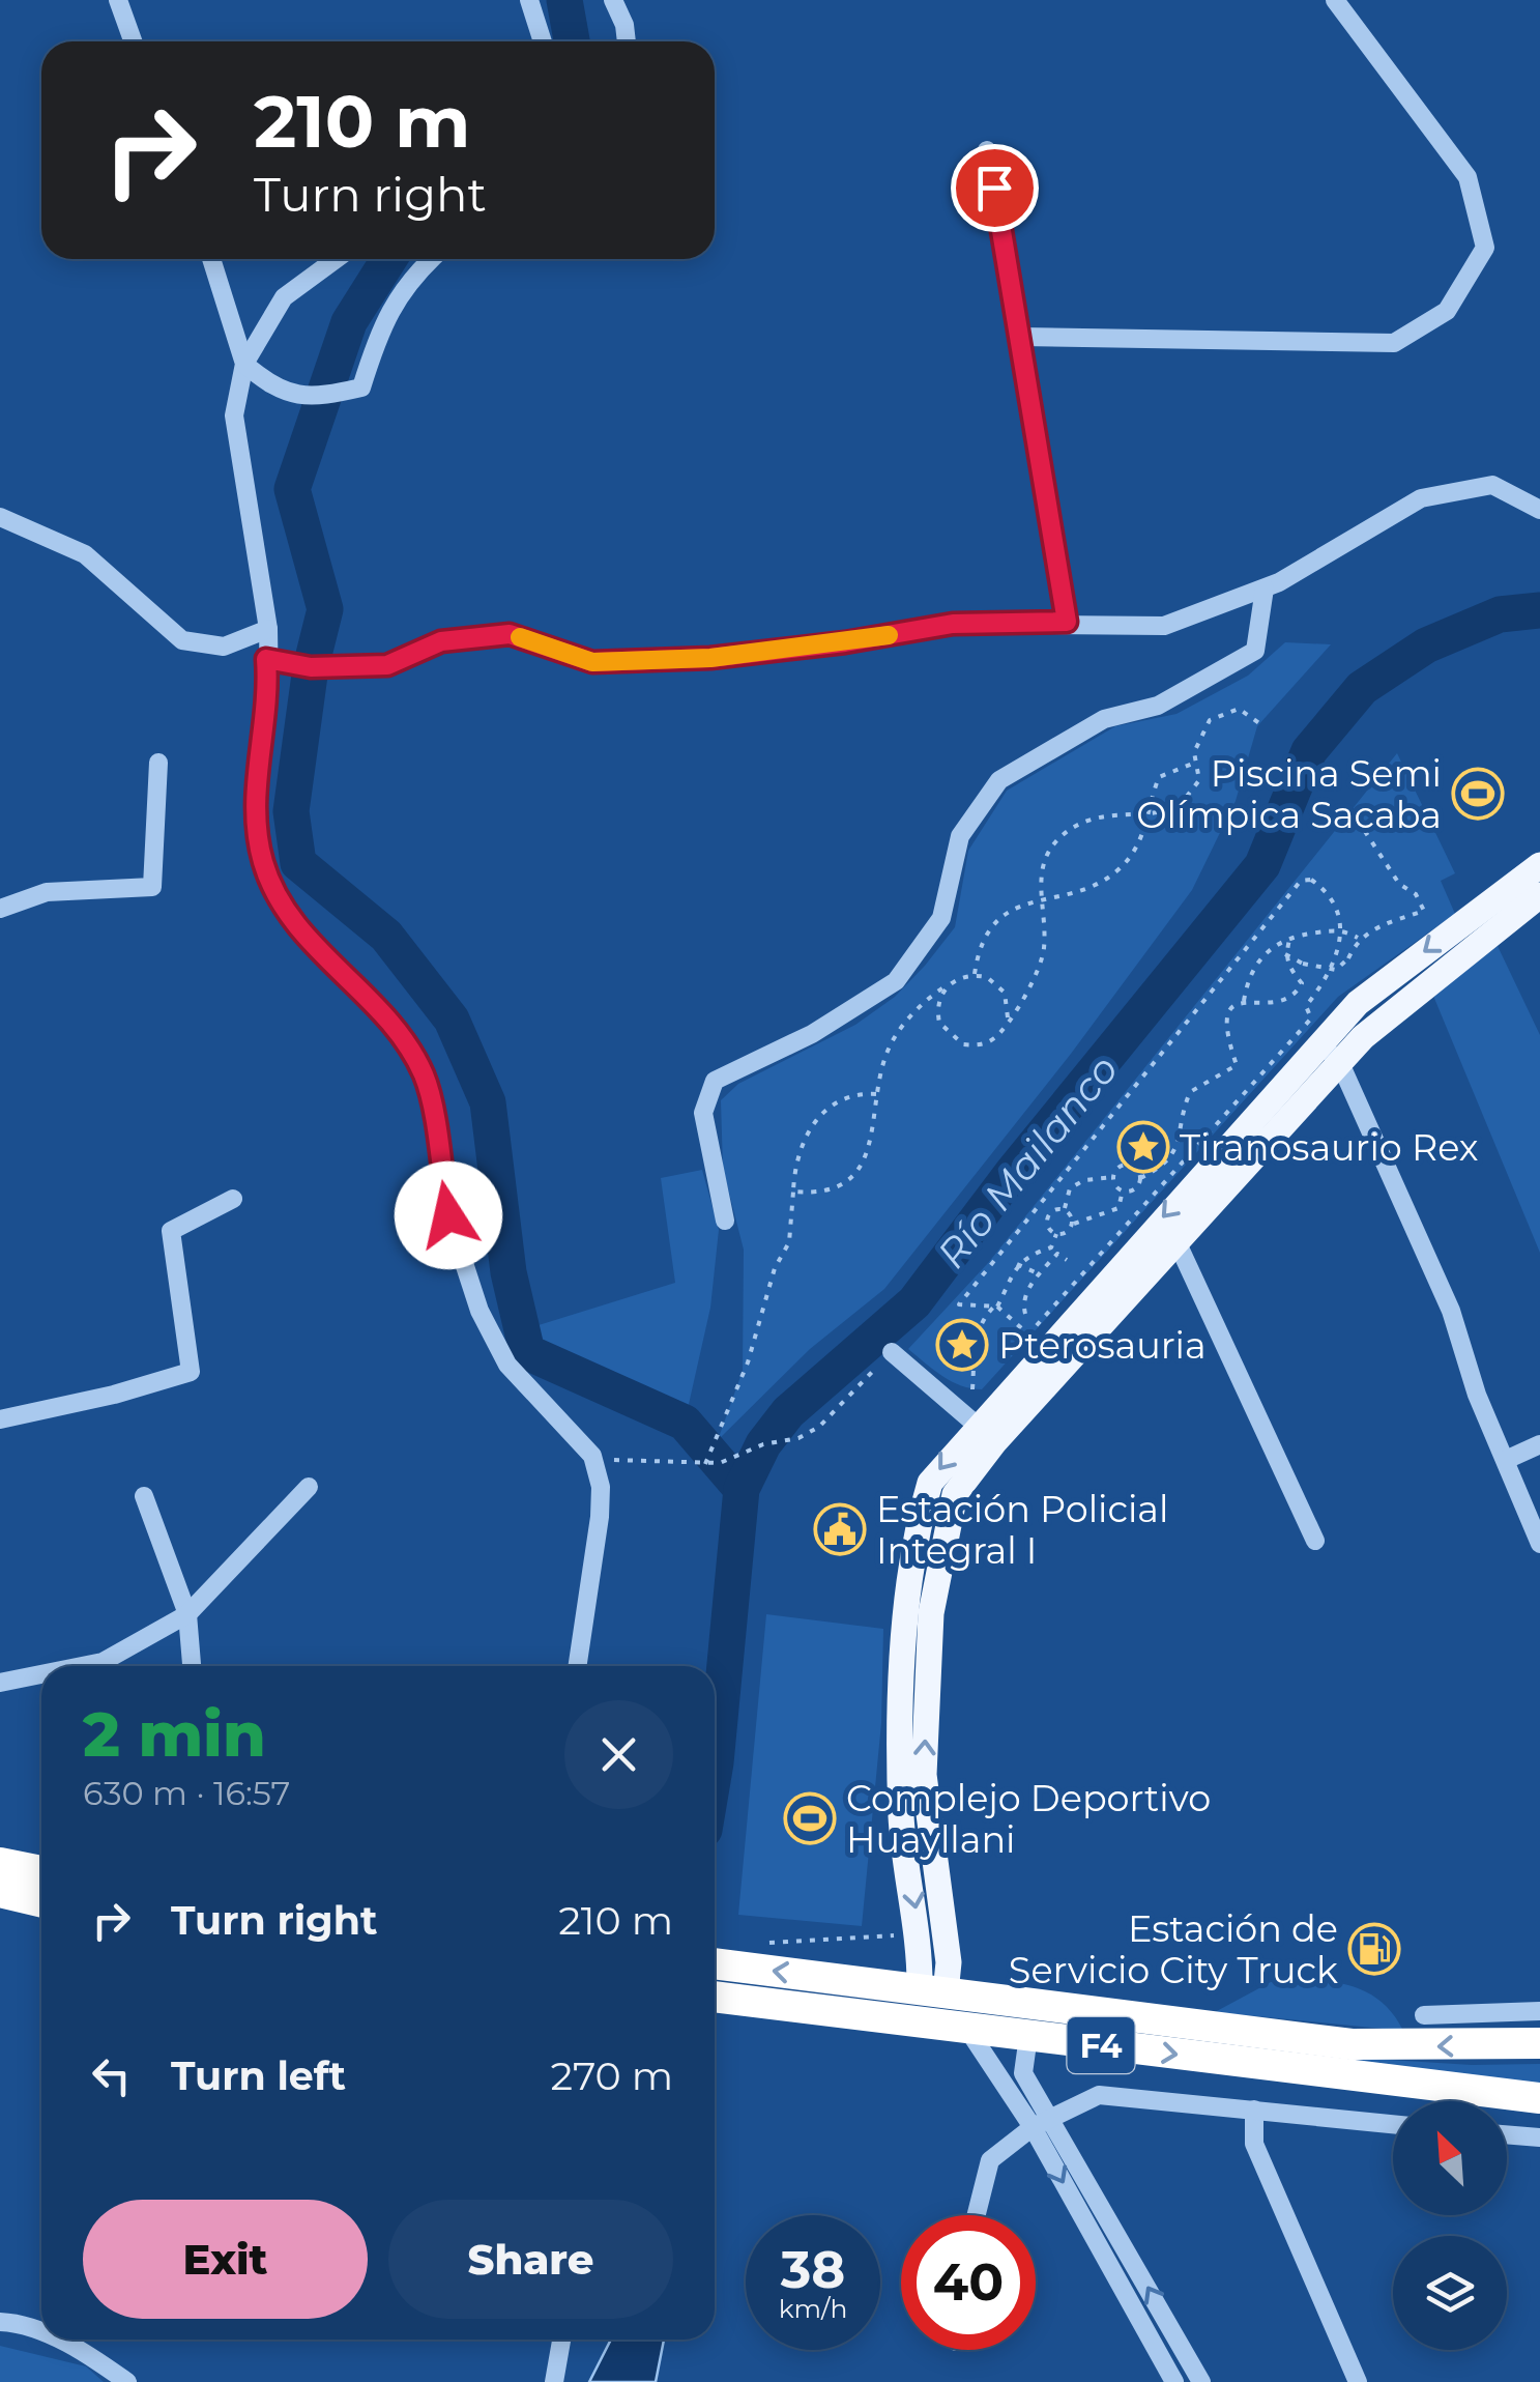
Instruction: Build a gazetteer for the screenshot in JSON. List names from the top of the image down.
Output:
{
  "streets": {
    "highway": ["F4"]
  },
  "water": ["Río Mailanco"],
  "places": {
    "sports": ["Piscina Semi Olímpica Sacaba", "Complejo Deportivo Huayllani"],
    "place": ["Tiranosaurio Rex", "Pterosauria"],
    "public building": ["Estación Policial Integral I"],
    "fuel station": ["Estación de Servicio City Truck"]
  },
  "north": "top left",
  "page": {
    "turn": ["210 m", "Turn right"],
    "heading": ["2 min", "630 m · 16:57"],
    "list": [
      {
        "name": "Turn right",
        "value": "210 m"
      },
      {
        "name": "Turn left",
        "value": "270 m"
      }
    ],
    "buttons": ["Exit", "Share"],
    "speed": "38 km/h",
    "limit": "40"
  }
}
